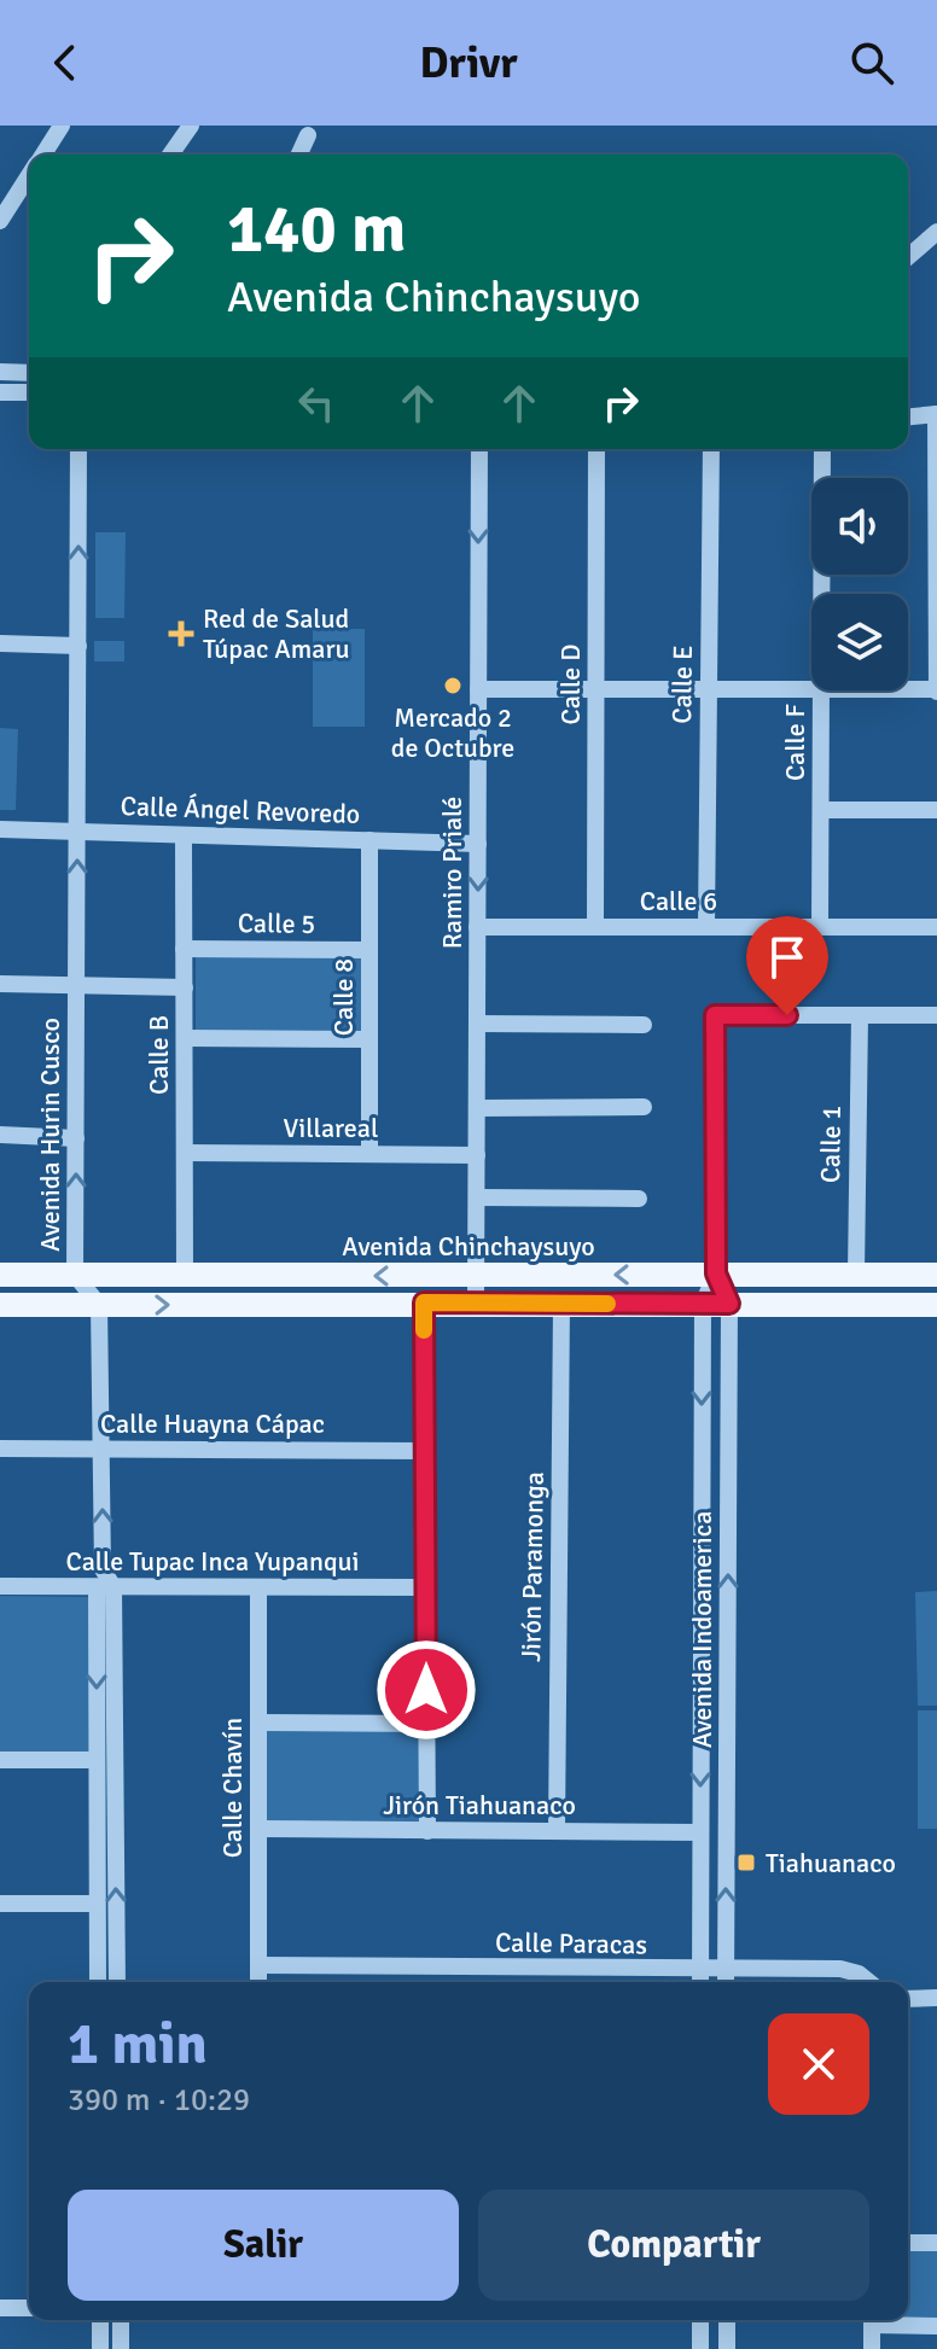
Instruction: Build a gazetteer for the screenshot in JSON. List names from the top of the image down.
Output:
{
  "streets": {
    "main road": ["Avenida Chinchaysuyo"],
    "street": [
      "Calle D",
      "Calle E",
      "Calle F",
      "Calle Ángel Revoredo",
      "Ramiro Prialé",
      "Calle 6",
      "Calle 5",
      "Calle 8",
      "Calle B",
      "Villareal",
      "Avenida Hurin Cusco",
      "Calle 1",
      "Calle Huayna Cápac",
      "Calle Tupac Inca Yupanqui",
      "Jirón Paramonga",
      "Avenida Indoamerica",
      "Calle Chavín",
      "Jirón Tiahuanaco",
      "Calle Paracas"
    ]
  },
  "crossings": [
    ["Calle D", "Calle 6"],
    ["Calle E", "Calle 6"],
    ["Calle F", "Calle 6"],
    ["Calle Ángel Revoredo", "Ramiro Prialé"],
    ["Calle Ángel Revoredo", "Calle 8"],
    ["Calle Ángel Revoredo", "Calle B"],
    ["Calle Ángel Revoredo", "Avenida Hurin Cusco"],
    ["Ramiro Prialé", "Calle 6"],
    ["Ramiro Prialé", "Villareal"],
    ["Ramiro Prialé", "Avenida Chinchaysuyo"],
    ["Calle 5", "Calle 8"],
    ["Calle 5", "Calle B"],
    ["Calle 8", "Villareal"],
    ["Calle B", "Villareal"],
    ["Calle B", "Avenida Chinchaysuyo"],
    ["Avenida Hurin Cusco", "Avenida Chinchaysuyo"],
    ["Calle 1", "Avenida Chinchaysuyo"],
    ["Calle 1", "Avenida Indoamerica"],
    ["Avenida Chinchaysuyo", "Avenida Indoamerica"],
    ["Calle Tupac Inca Yupanqui", "Calle Chavín"],
    ["Jirón Paramonga", "Jirón Tiahuanaco"],
    ["Avenida Indoamerica", "Jirón Tiahuanaco"],
    ["Avenida Indoamerica", "Calle Paracas"],
    ["Calle Chavín", "Jirón Tiahuanaco"],
    ["Calle Chavín", "Calle Paracas"]
  ],
  "one_way": ["Ramiro Prialé", "Avenida Hurin Cusco"],
  "places": {
    "health": ["Red de Salud Túpac Amaru"],
    "other": ["Mercado 2 de Octubre"],
    "transit": ["Tiahuanaco"]
  },
  "page": {
    "header": "Drivr",
    "turn": ["140 m", "Avenida Chinchaysuyo"],
    "heading": ["1 min", "390 m · 10:29"],
    "buttons": ["Salir", "Compartir"]
  }
}
